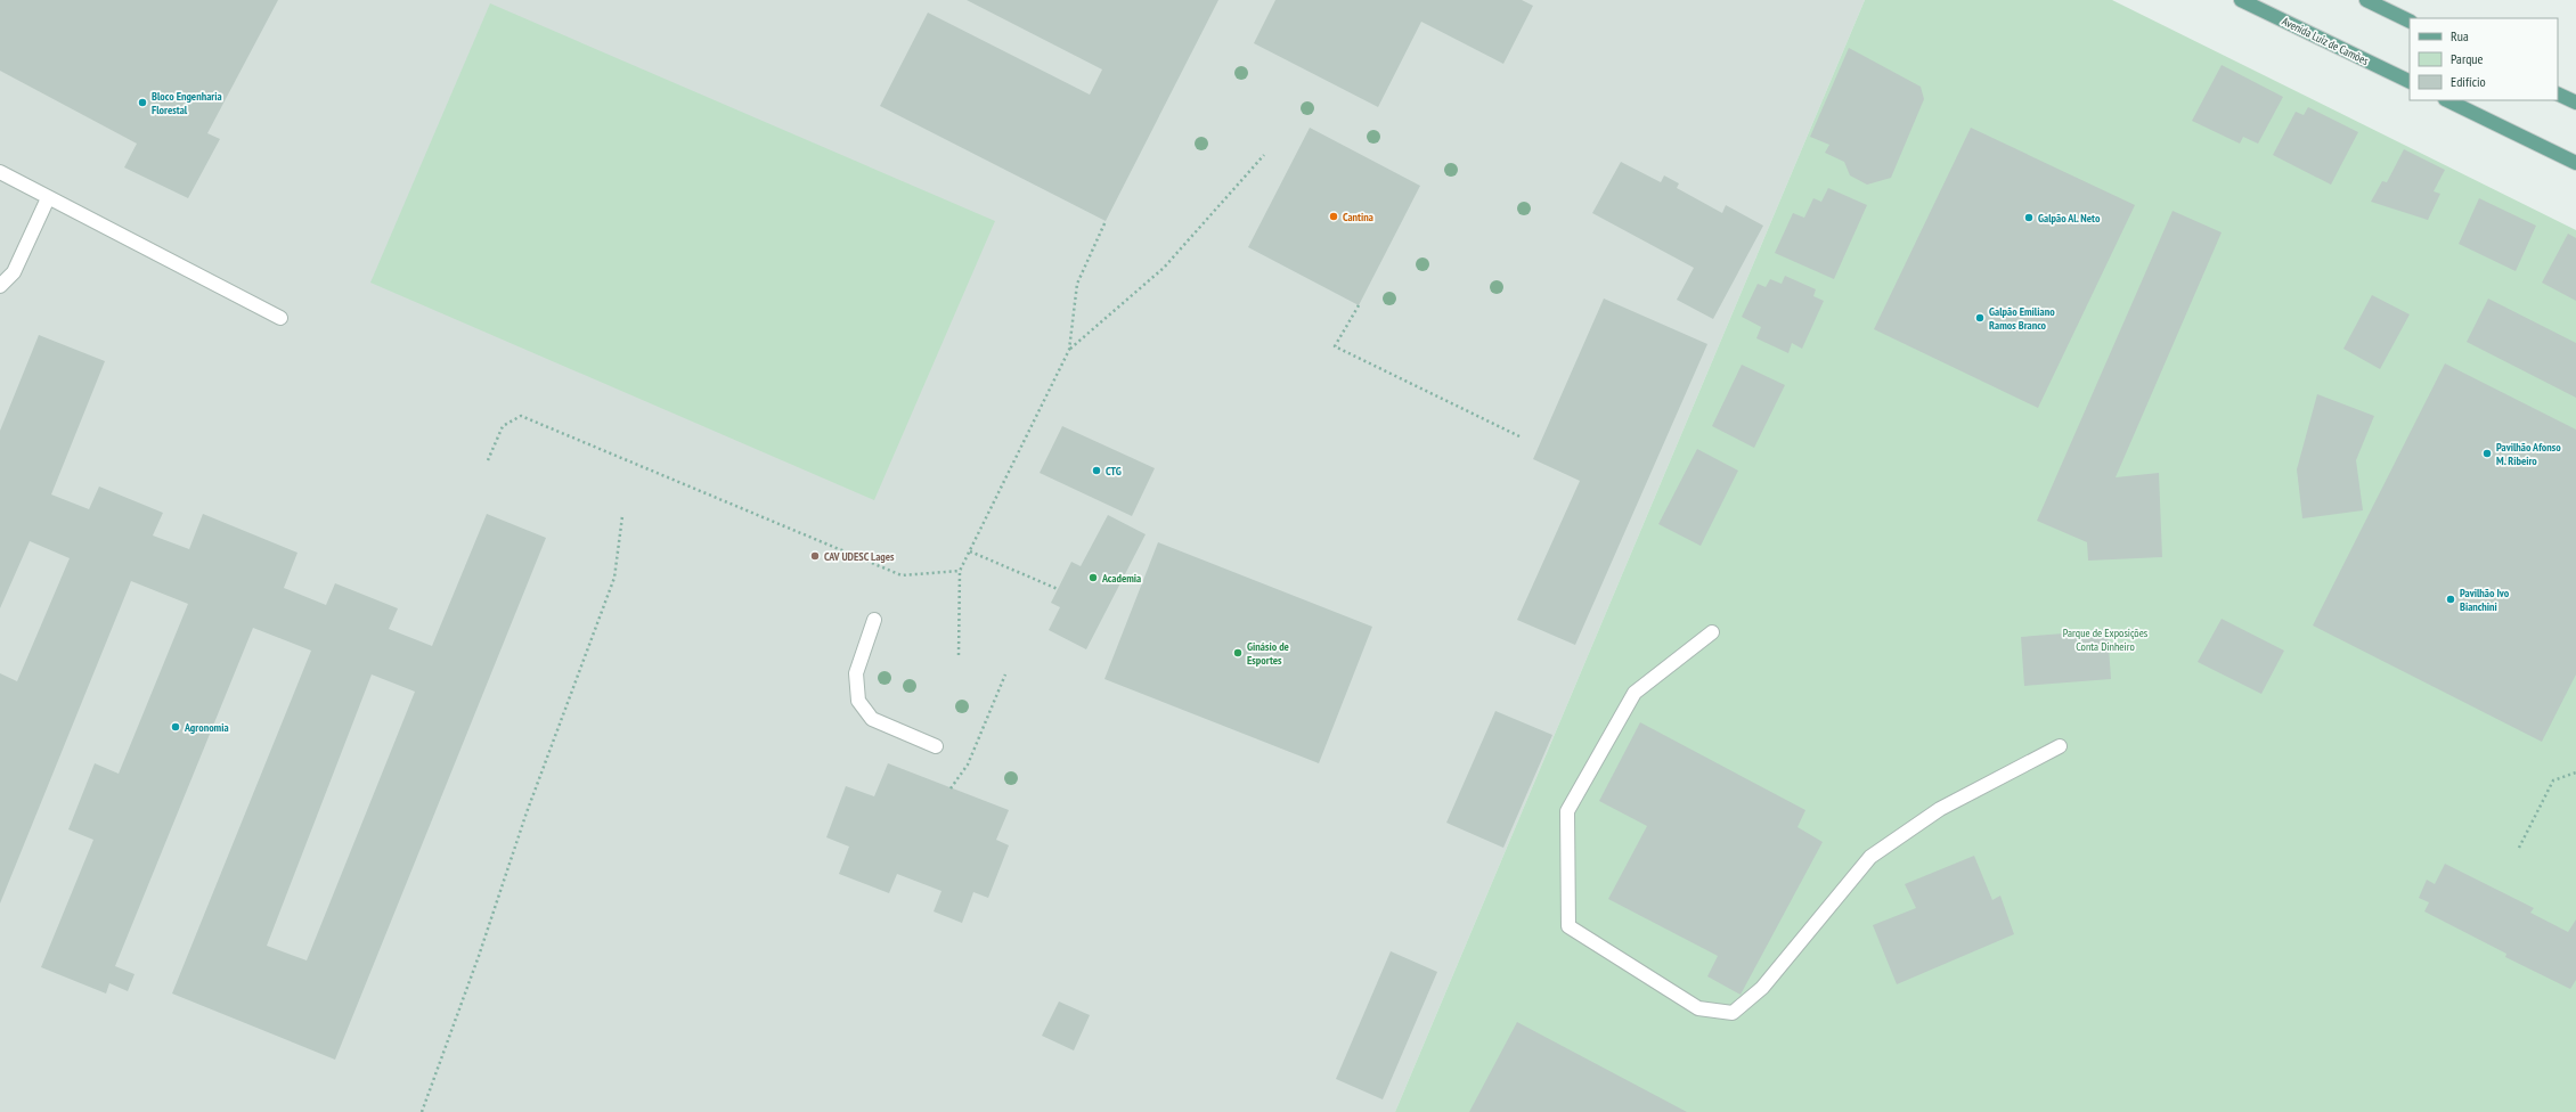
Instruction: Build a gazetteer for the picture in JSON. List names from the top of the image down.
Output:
{
  "streets": {
    "main road": ["Avenida Luiz de Camões"]
  },
  "parks": ["Parque de Exposições Conta Dinheiro"],
  "places": [
    "Bloco Engenharia Florestal",
    "Cantina",
    "Galpão Al. Neto",
    "Galpão Emiliano Ramos Branco",
    "Pavilhão Afonso M. Ribeiro",
    "CTG",
    "CAV UDESC Lages",
    "Academia",
    "Pavilhão Ivo Bianchini",
    "Ginásio de Esportes",
    "Agronomia"
  ],
  "legend": ["Rua", "Parque", "Edifício"]
}
